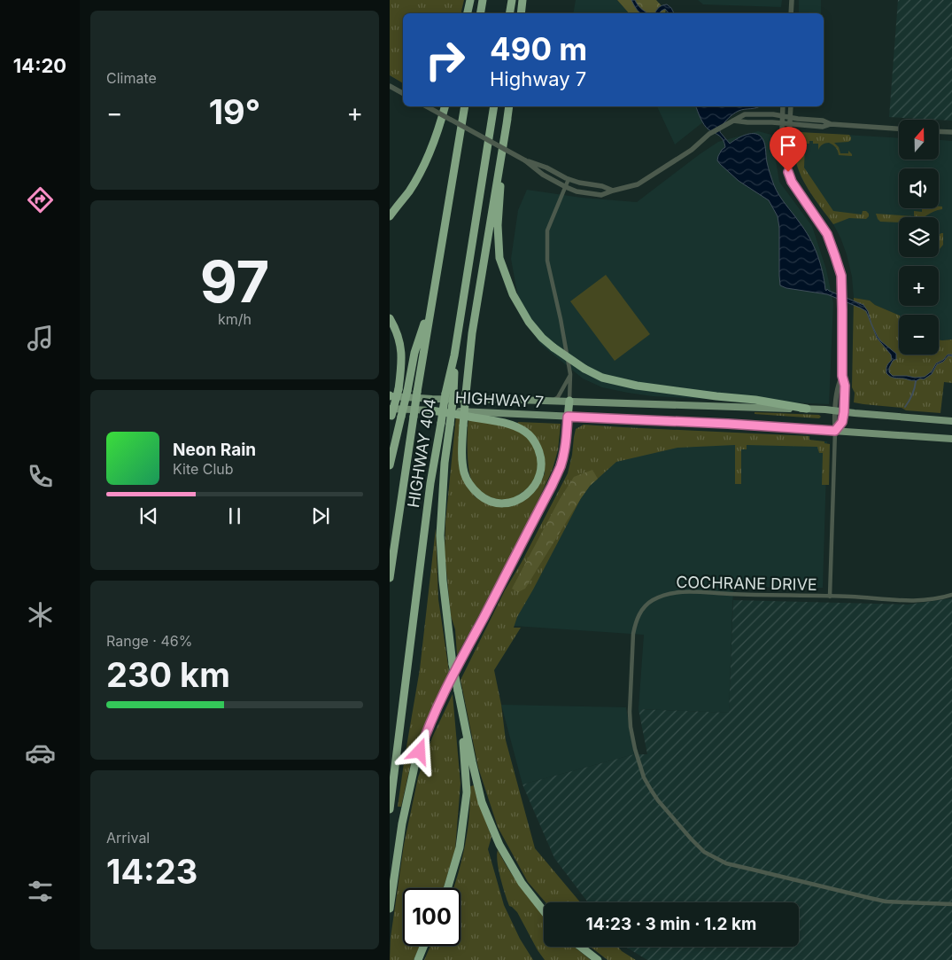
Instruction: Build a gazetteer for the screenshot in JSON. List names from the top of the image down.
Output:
{
  "streets": {
    "highway": ["HIGHWAY 404"],
    "main road": ["HIGHWAY 7"],
    "street": ["COCHRANE DRIVE"]
  },
  "north": "top",
  "page": {
    "tabs": "14:20",
    "tile": [
      "Climate",
      ["97", "km/h"],
      ["Range · 46%", "230 km"],
      ["Arrival", "14:23"]
    ],
    "turn": ["490 m", "Highway 7"],
    "heat": ["−", "19°", "+"],
    "map_buttons": ["+", "−"],
    "song": ["Neon Rain", "Kite Club"],
    "limit": "100",
    "trip": "14:23 · 3 min · 1.2 km"
  }
}
